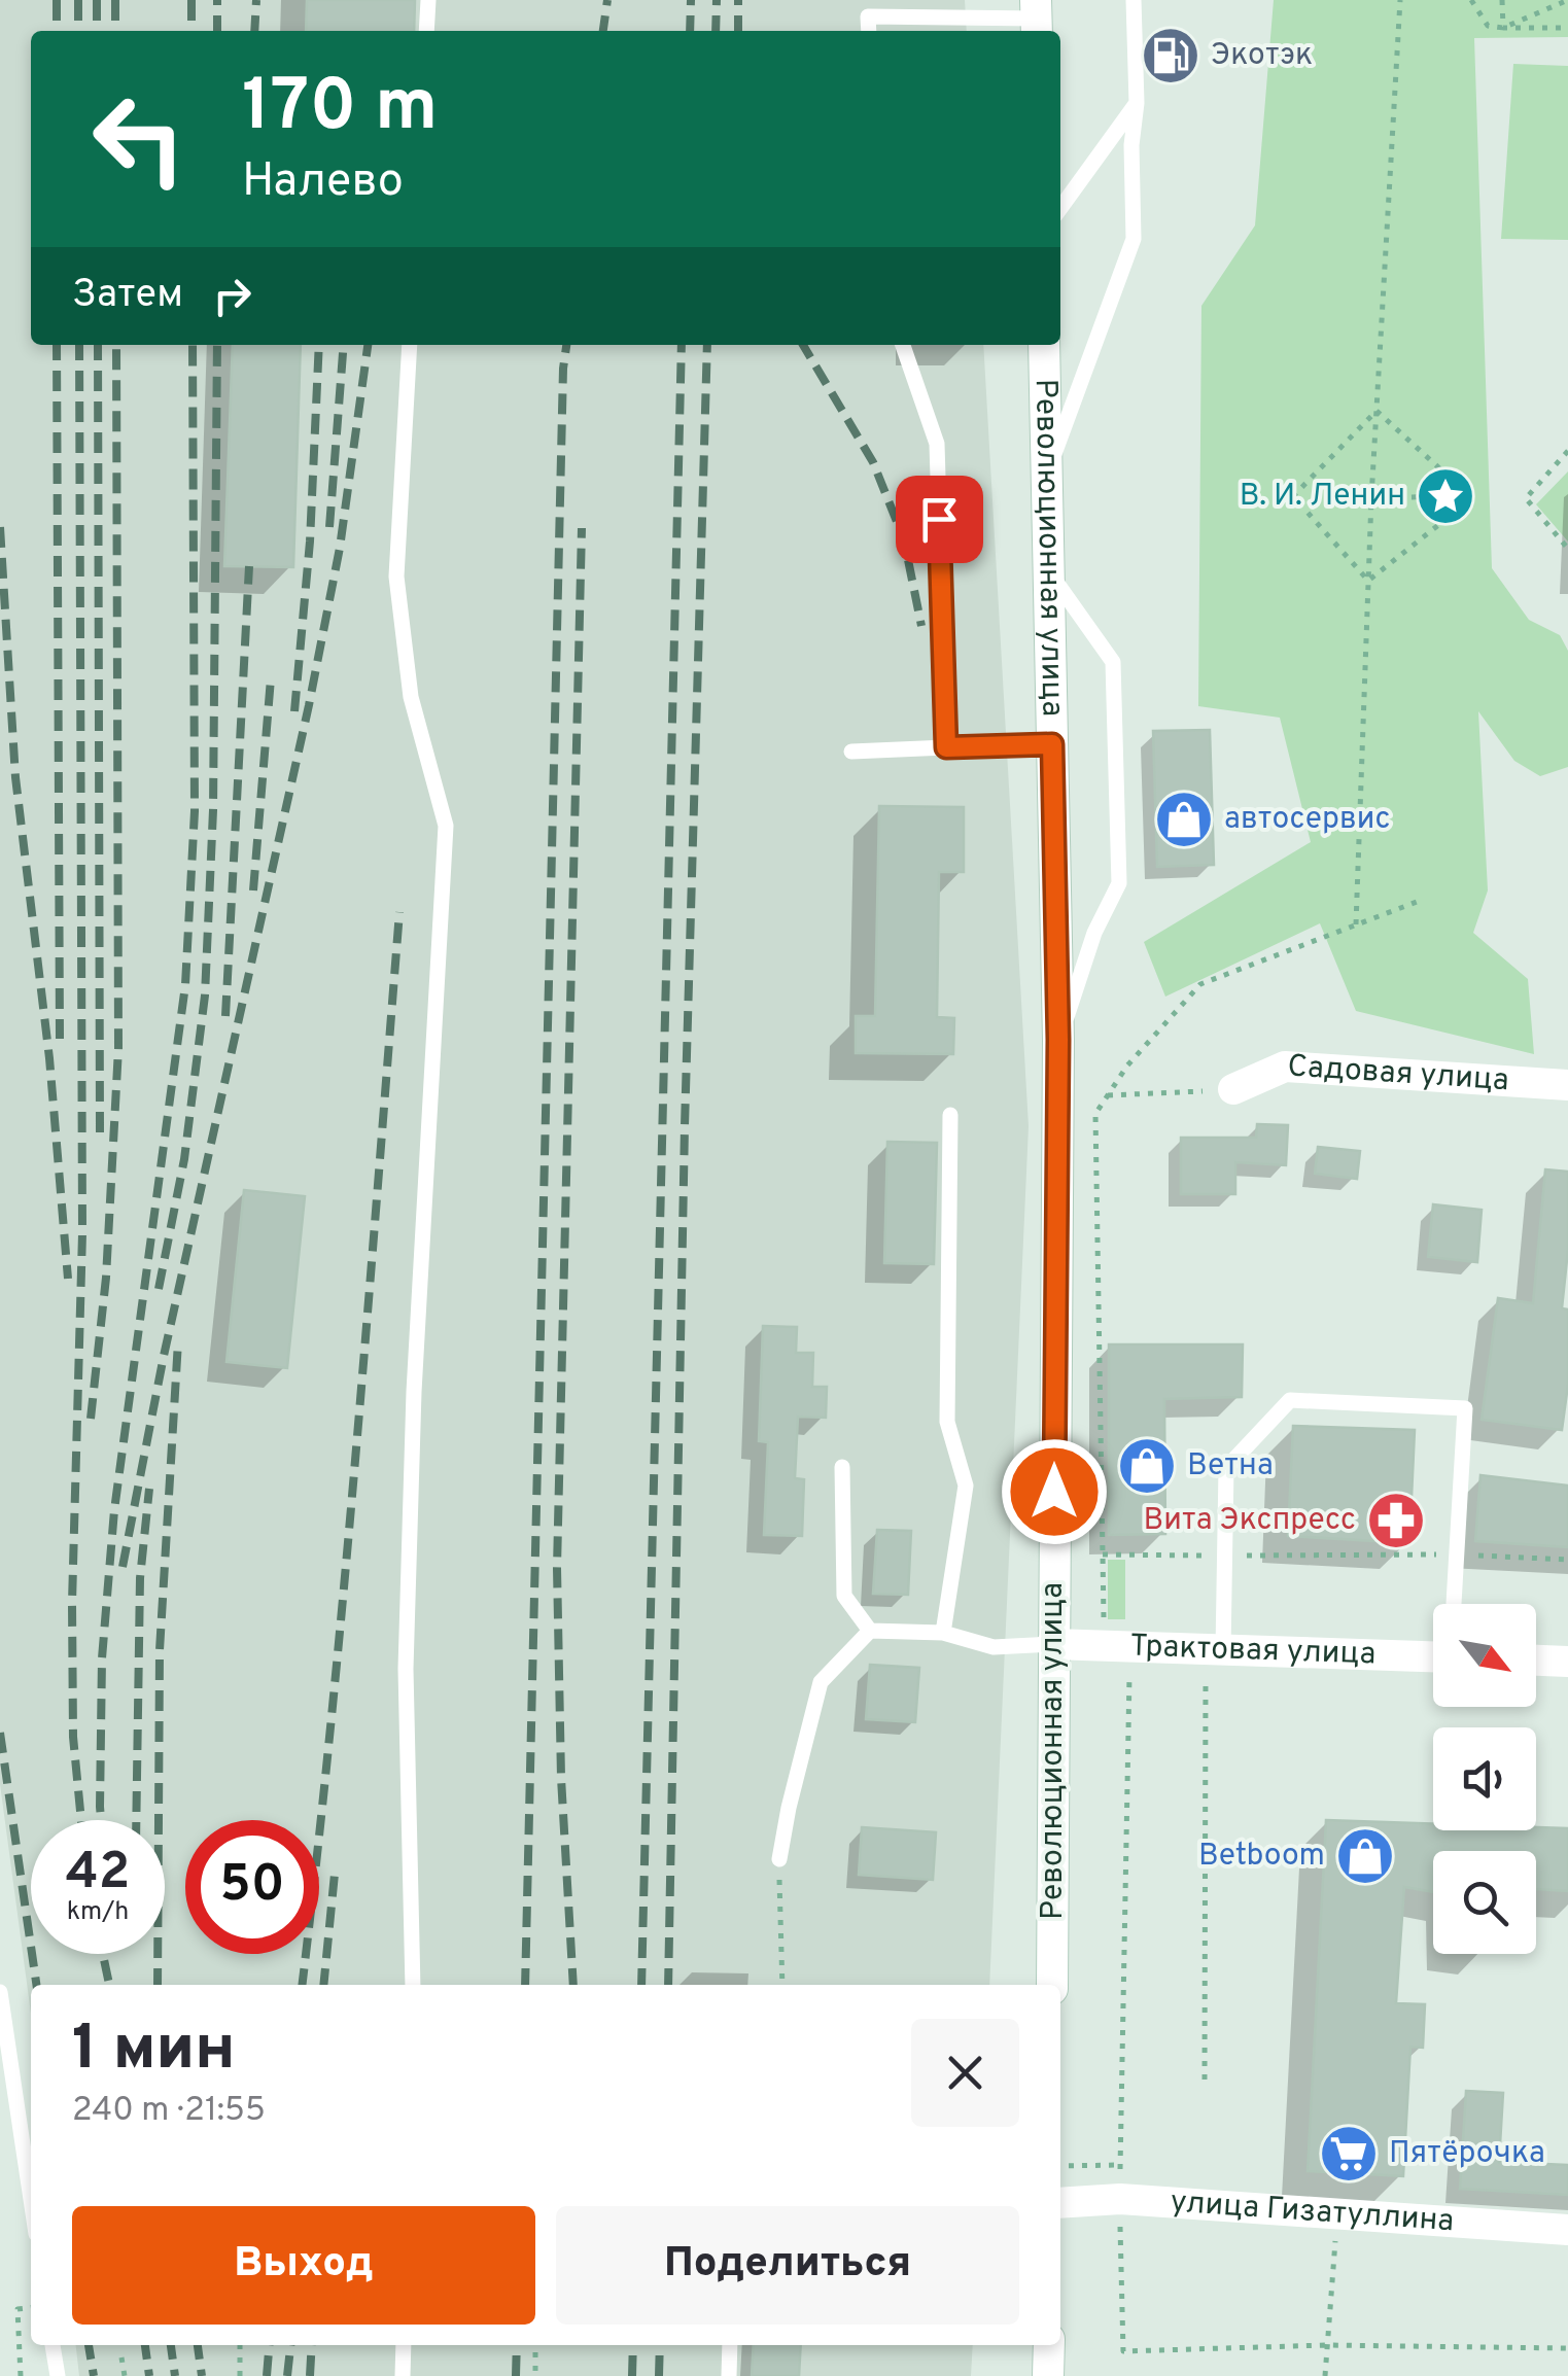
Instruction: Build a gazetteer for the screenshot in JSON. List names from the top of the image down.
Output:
{
  "streets": {
    "main road": [
      "Революционная улица",
      "Садовая улица",
      "Трактовая улица",
      "улица Гизатуллина"
    ]
  },
  "crossings": [
    ["Революционная улица", "Трактовая улица"]
  ],
  "places": {
    "fuel station": ["Экотэк"],
    "place": ["В. И. Ленин"],
    "shop": ["автосервис", "Ветна", "Betboom"],
    "pharmacy": ["Вита Экспресс"],
    "supermarket": ["Пятёрочка"]
  },
  "north": "bottom right",
  "page": {
    "turn": ["170 m", "Налево"],
    "then": "Затем",
    "speed": "42 km/h",
    "limit": "50",
    "heading": ["1 мин", "240 m · 21:55"],
    "buttons": ["Выход", "Поделиться"]
  }
}
